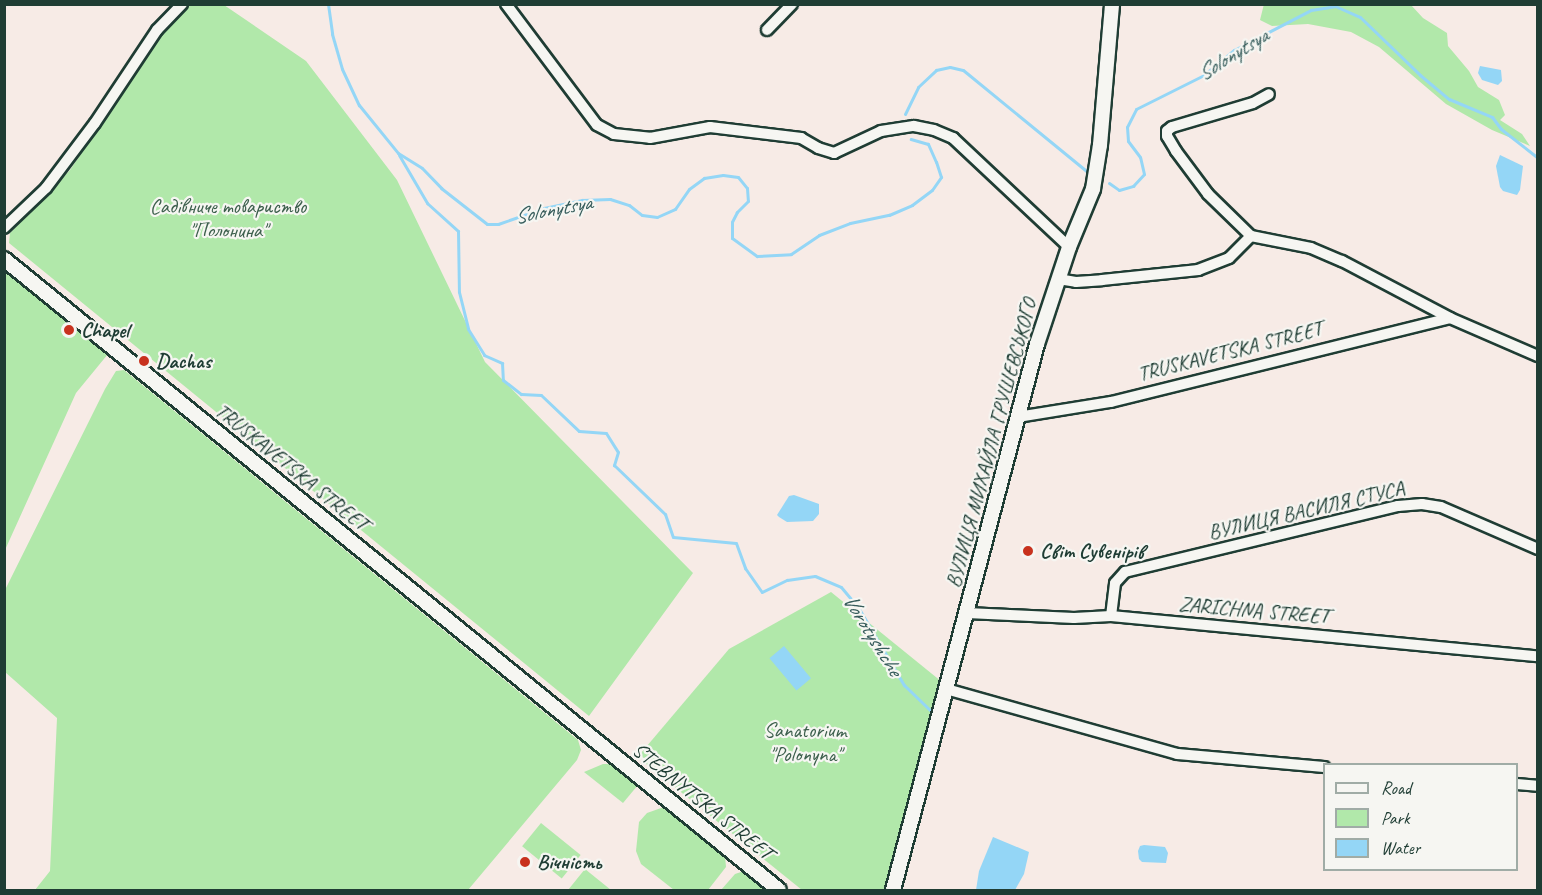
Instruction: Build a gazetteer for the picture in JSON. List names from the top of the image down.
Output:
{
  "streets": {
    "street": [
      "TRUSKAVETSKA STREET",
      "ВУЛИЦЯ МИХАЙЛА ГРУШЕВСЬКОГО",
      "ВУЛИЦЯ ВАСИЛЯ СТУСА",
      "ZARICHNA STREET",
      "STEBNYTSKA STREET"
    ]
  },
  "crossings": [
    ["TRUSKAVETSKA STREET", "ВУЛИЦЯ МИХАЙЛА ГРУШЕВСЬКОГО"],
    ["TRUSKAVETSKA STREET", "STEBNYTSKA STREET"],
    ["ВУЛИЦЯ МИХАЙЛА ГРУШЕВСЬКОГО", "ZARICHNA STREET"],
    ["ВУЛИЦЯ ВАСИЛЯ СТУСА", "ZARICHNA STREET"]
  ],
  "water": ["Solonytsya", "Vorotyshche"],
  "parks": ["Садівниче товариство \"Полонина\"", "Sanatorium \"Polonyna\""],
  "places": [
    "Chapel",
    "Dachas",
    "Світ Сувенірів",
    "Вічність"
  ],
  "legend": ["Road", "Park", "Water"]
}
